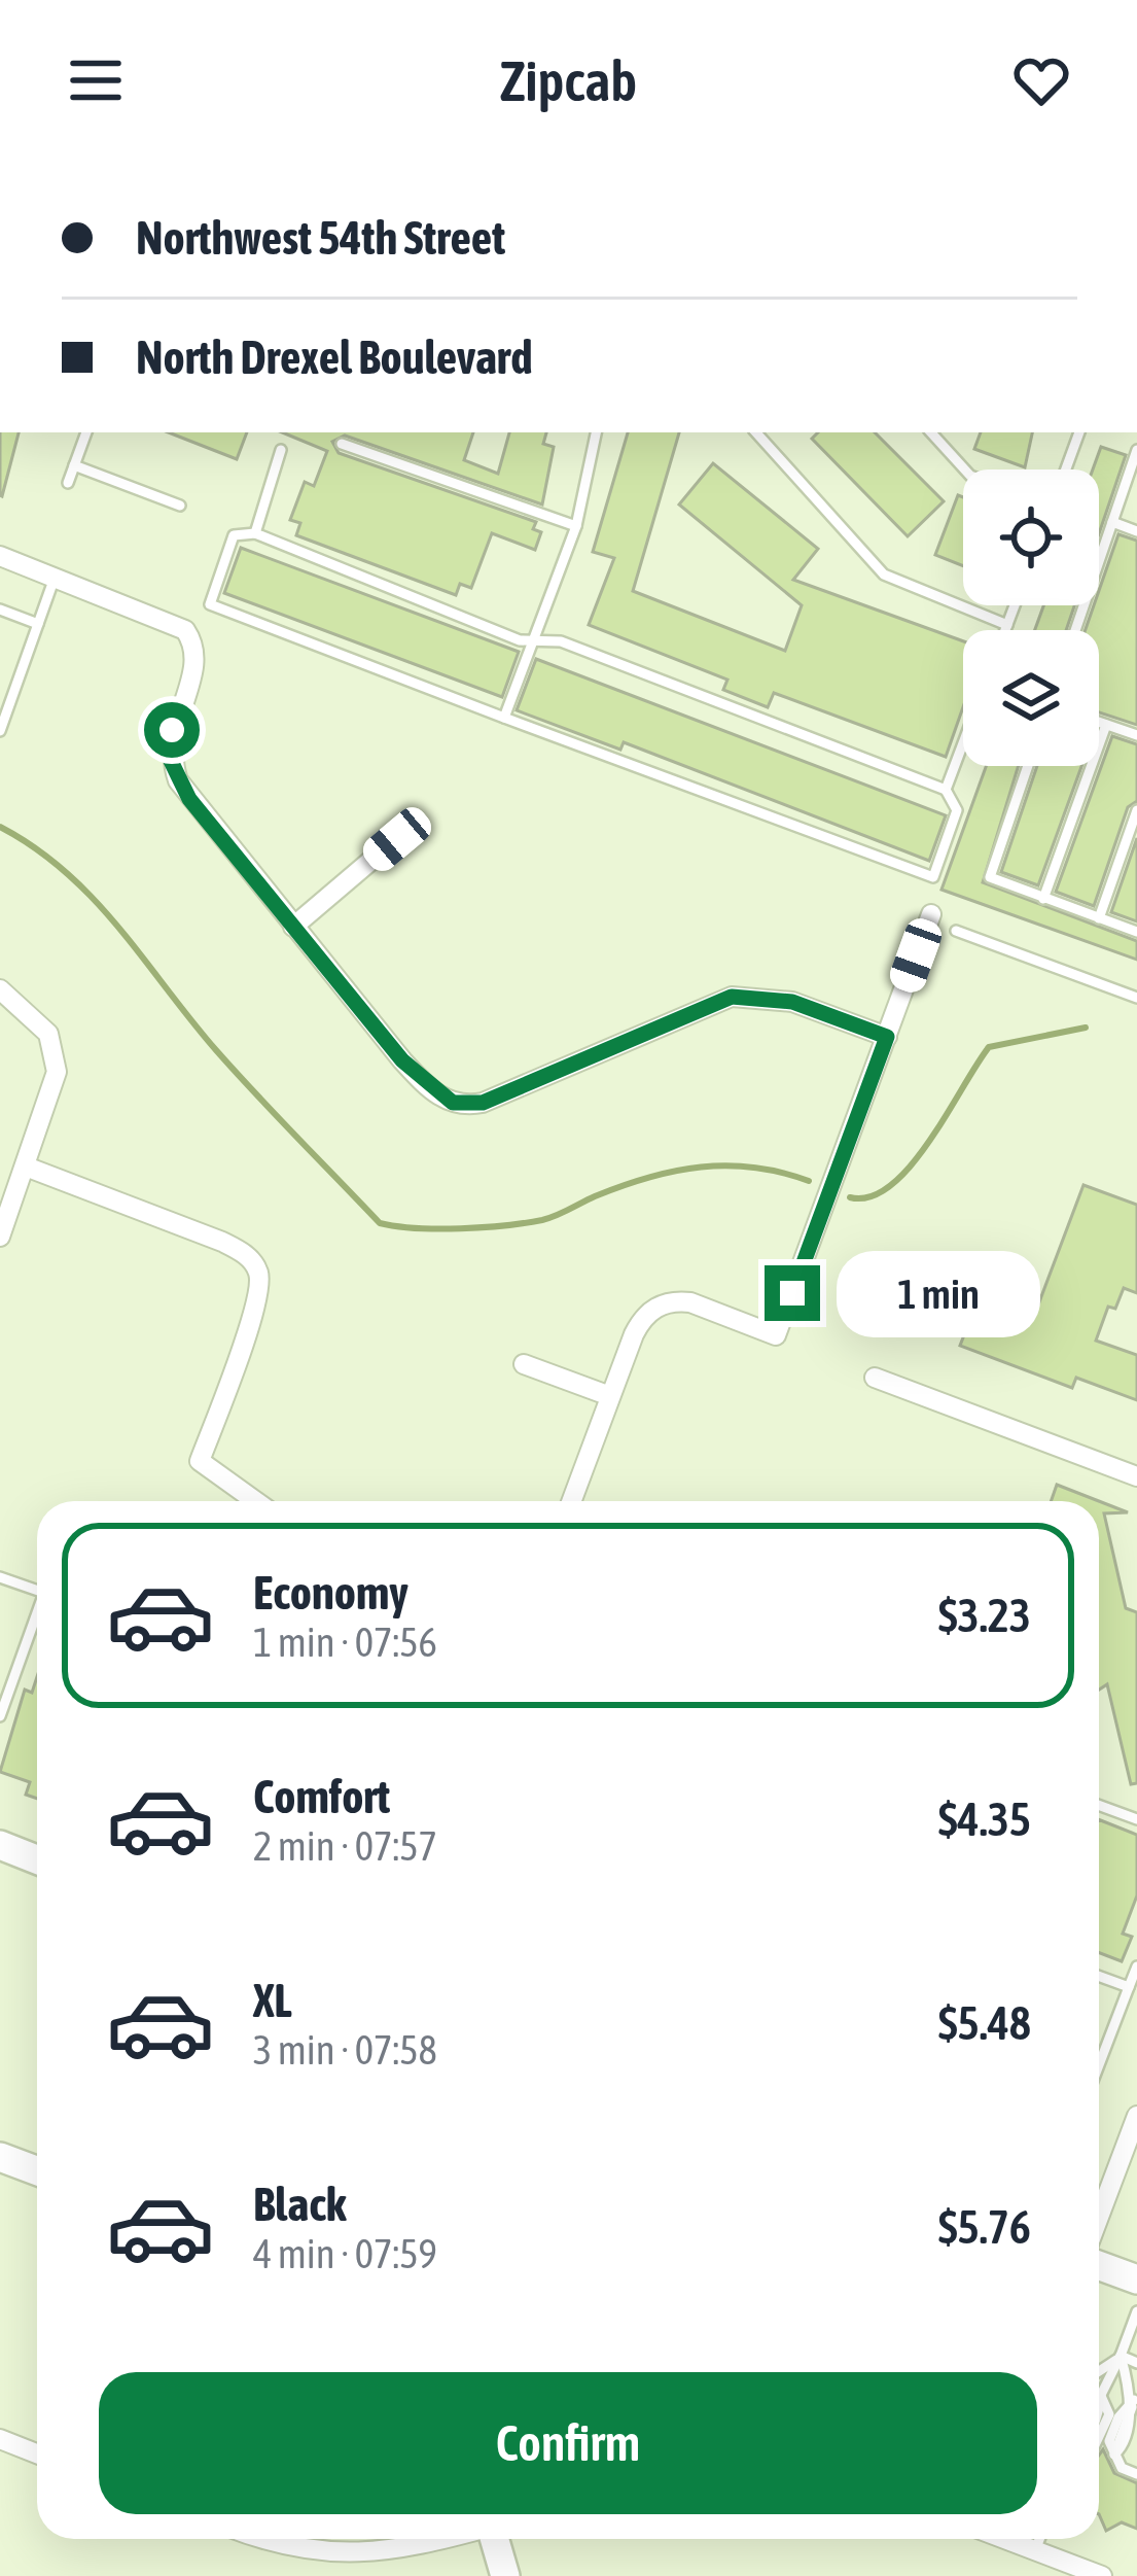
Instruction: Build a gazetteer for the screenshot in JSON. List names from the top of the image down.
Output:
{
  "page": {
    "header": "Zipcab",
    "banner": ["Northwest 54th Street", "North Drexel Boulevard"],
    "bubble": "1 min",
    "list": [
      {
        "name": "Economy",
        "note": "1 min · 07:56",
        "value": "$3.23"
      },
      {
        "name": "Comfort",
        "note": "2 min · 07:57",
        "value": "$4.35"
      },
      {
        "name": "XL",
        "note": "3 min · 07:58",
        "value": "$5.48"
      },
      {
        "name": "Black",
        "note": "4 min · 07:59",
        "value": "$5.76"
      }
    ],
    "buttons": "Confirm"
  }
}
